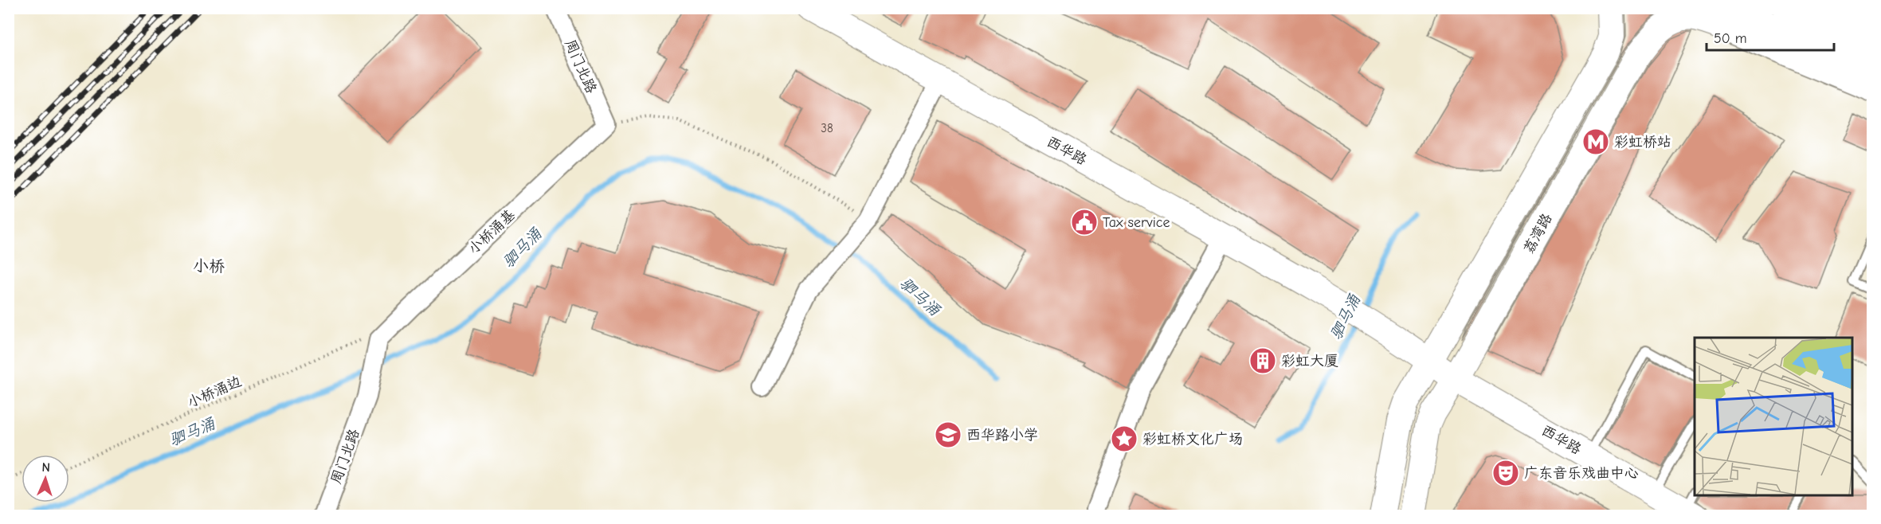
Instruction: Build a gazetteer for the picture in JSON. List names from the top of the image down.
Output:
{
  "streets": {
    "main road": ["西华路", "荔湾路"],
    "street": ["周门北路", "小桥涌基"],
    "path": ["小桥涌边"]
  },
  "crossings": [
    ["周门北路", "小桥涌基"],
    ["周门北路", "小桥涌边"],
    ["西华路", "荔湾路"],
    ["小桥涌基", "小桥涌边"]
  ],
  "districts": ["小桥"],
  "water": ["驷马涌"],
  "places": {
    "metro station": ["彩虹桥站"],
    "public building": ["Tax service"],
    "building": ["彩虹大厦"],
    "school or university": ["西华路小学"],
    "place": ["彩虹桥文化广场"],
    "theatre": ["广东音乐戏曲中心"]
  },
  "house_numbers": ["38"],
  "scale_bar": "50 m",
  "north": "top"
}
